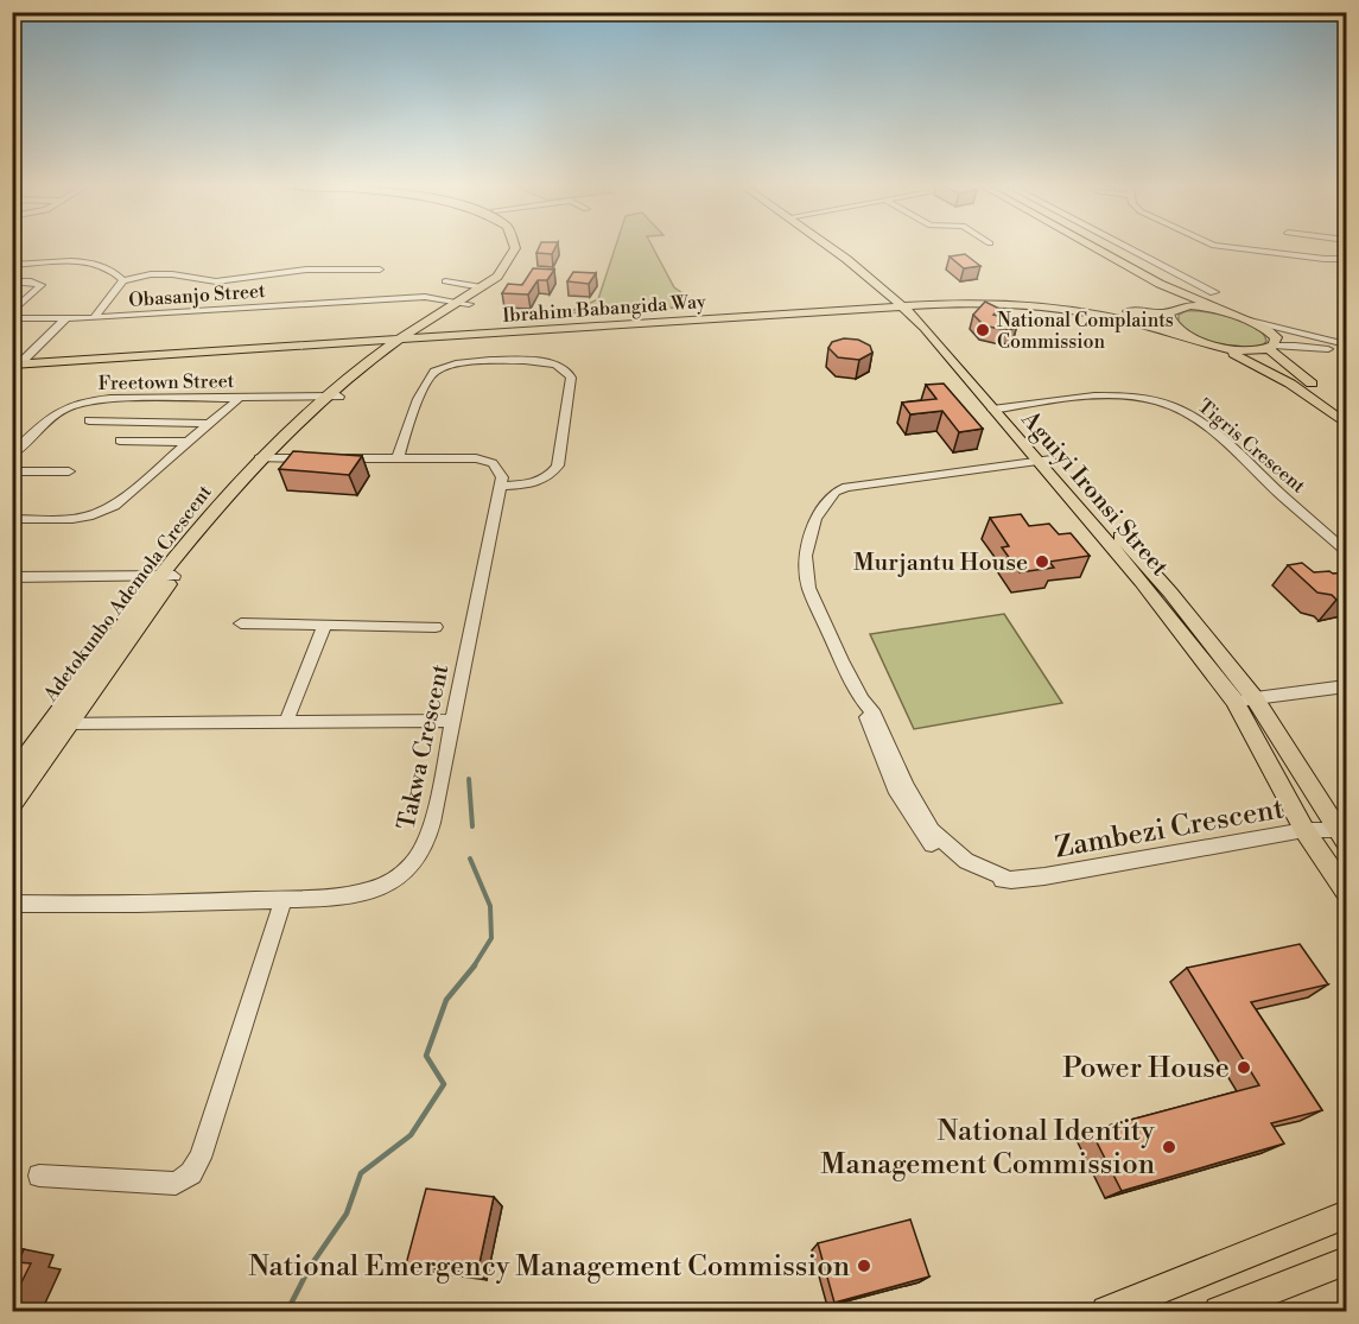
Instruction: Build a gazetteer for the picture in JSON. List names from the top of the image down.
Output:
{
  "streets": {
    "main road": ["Ibrahim Babangida Way", "Aguiyi Ironsi Street", "Adetokunbo Ademola Crescent"],
    "street": [
      "Obasanjo Street",
      "Freetown Street",
      "Tigris Crescent",
      "Takwa Crescent",
      "Zambezi Crescent"
    ]
  },
  "crossings": [
    ["Obasanjo Street", "Adetokunbo Ademola Crescent"],
    ["Ibrahim Babangida Way", "Aguiyi Ironsi Street"],
    ["Ibrahim Babangida Way", "Adetokunbo Ademola Crescent"],
    ["Freetown Street", "Adetokunbo Ademola Crescent"],
    ["Tigris Crescent", "Aguiyi Ironsi Street"],
    ["Aguiyi Ironsi Street", "Zambezi Crescent"]
  ],
  "places": [
    "National Complaints Commission",
    "Murjantu House",
    "Power House",
    "National Identity Management Commission",
    "National Emergency Management Commission"
  ]
}
